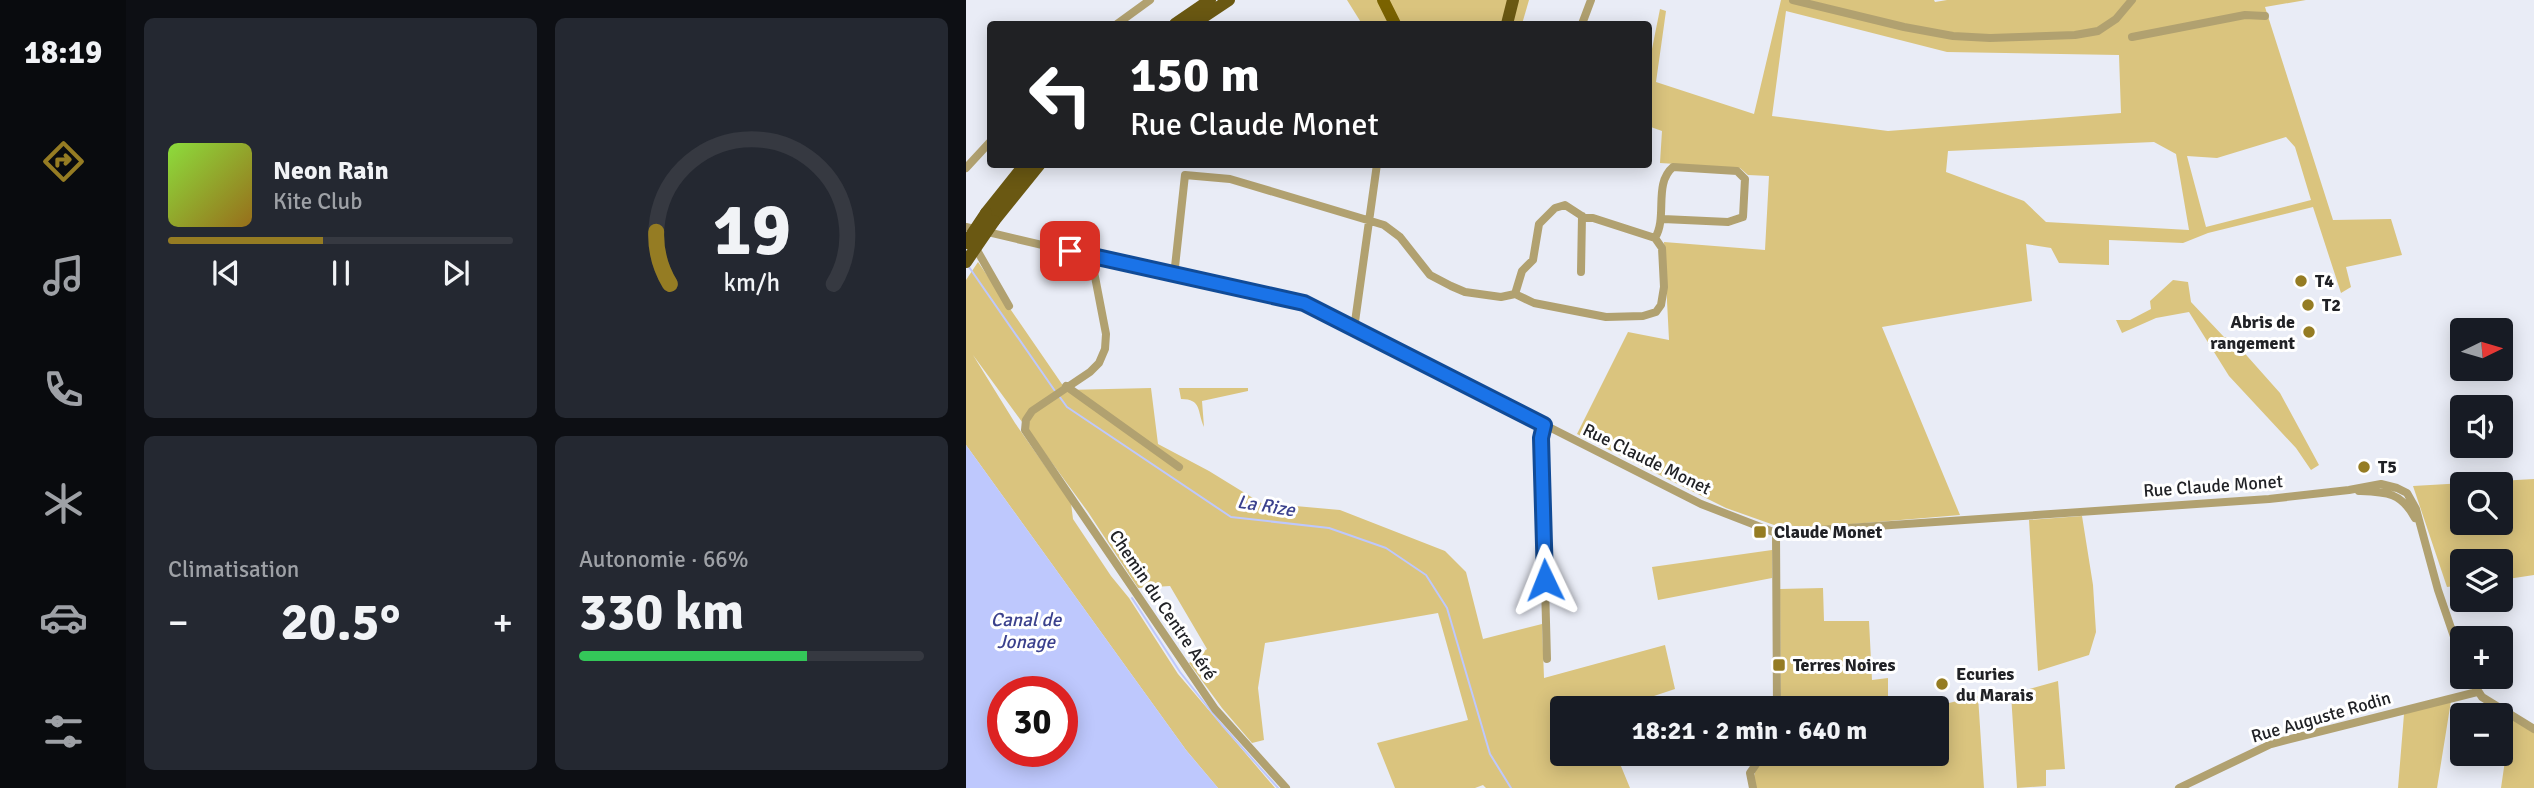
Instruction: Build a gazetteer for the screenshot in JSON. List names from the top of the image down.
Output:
{
  "streets": {
    "street": ["Rue Claude Monet", "Chemin du Centre Aéré", "Rue Auguste Rodin"]
  },
  "water": ["La Rize", "Canal de Jonage"],
  "places": {
    "other": [
      "T4",
      "T2",
      "Abris de rangement",
      "T5",
      "Ecuries du Marais"
    ],
    "transit": ["Claude Monet", "Terres Noires"]
  },
  "north": "right",
  "page": {
    "tabs": "18:19",
    "turn": ["150 m", "Rue Claude Monet"],
    "song": ["Neon Rain", "Kite Club"],
    "map_buttons": ["+", "−"],
    "tile": [
      "Climatisation",
      ["Autonomie · 66%", "330 km"]
    ],
    "heat": ["−", "20.5°", "+"],
    "limit": "30",
    "trip": "18:21 · 2 min · 640 m",
    "gauge": ["19", "km/h"]
  }
}
